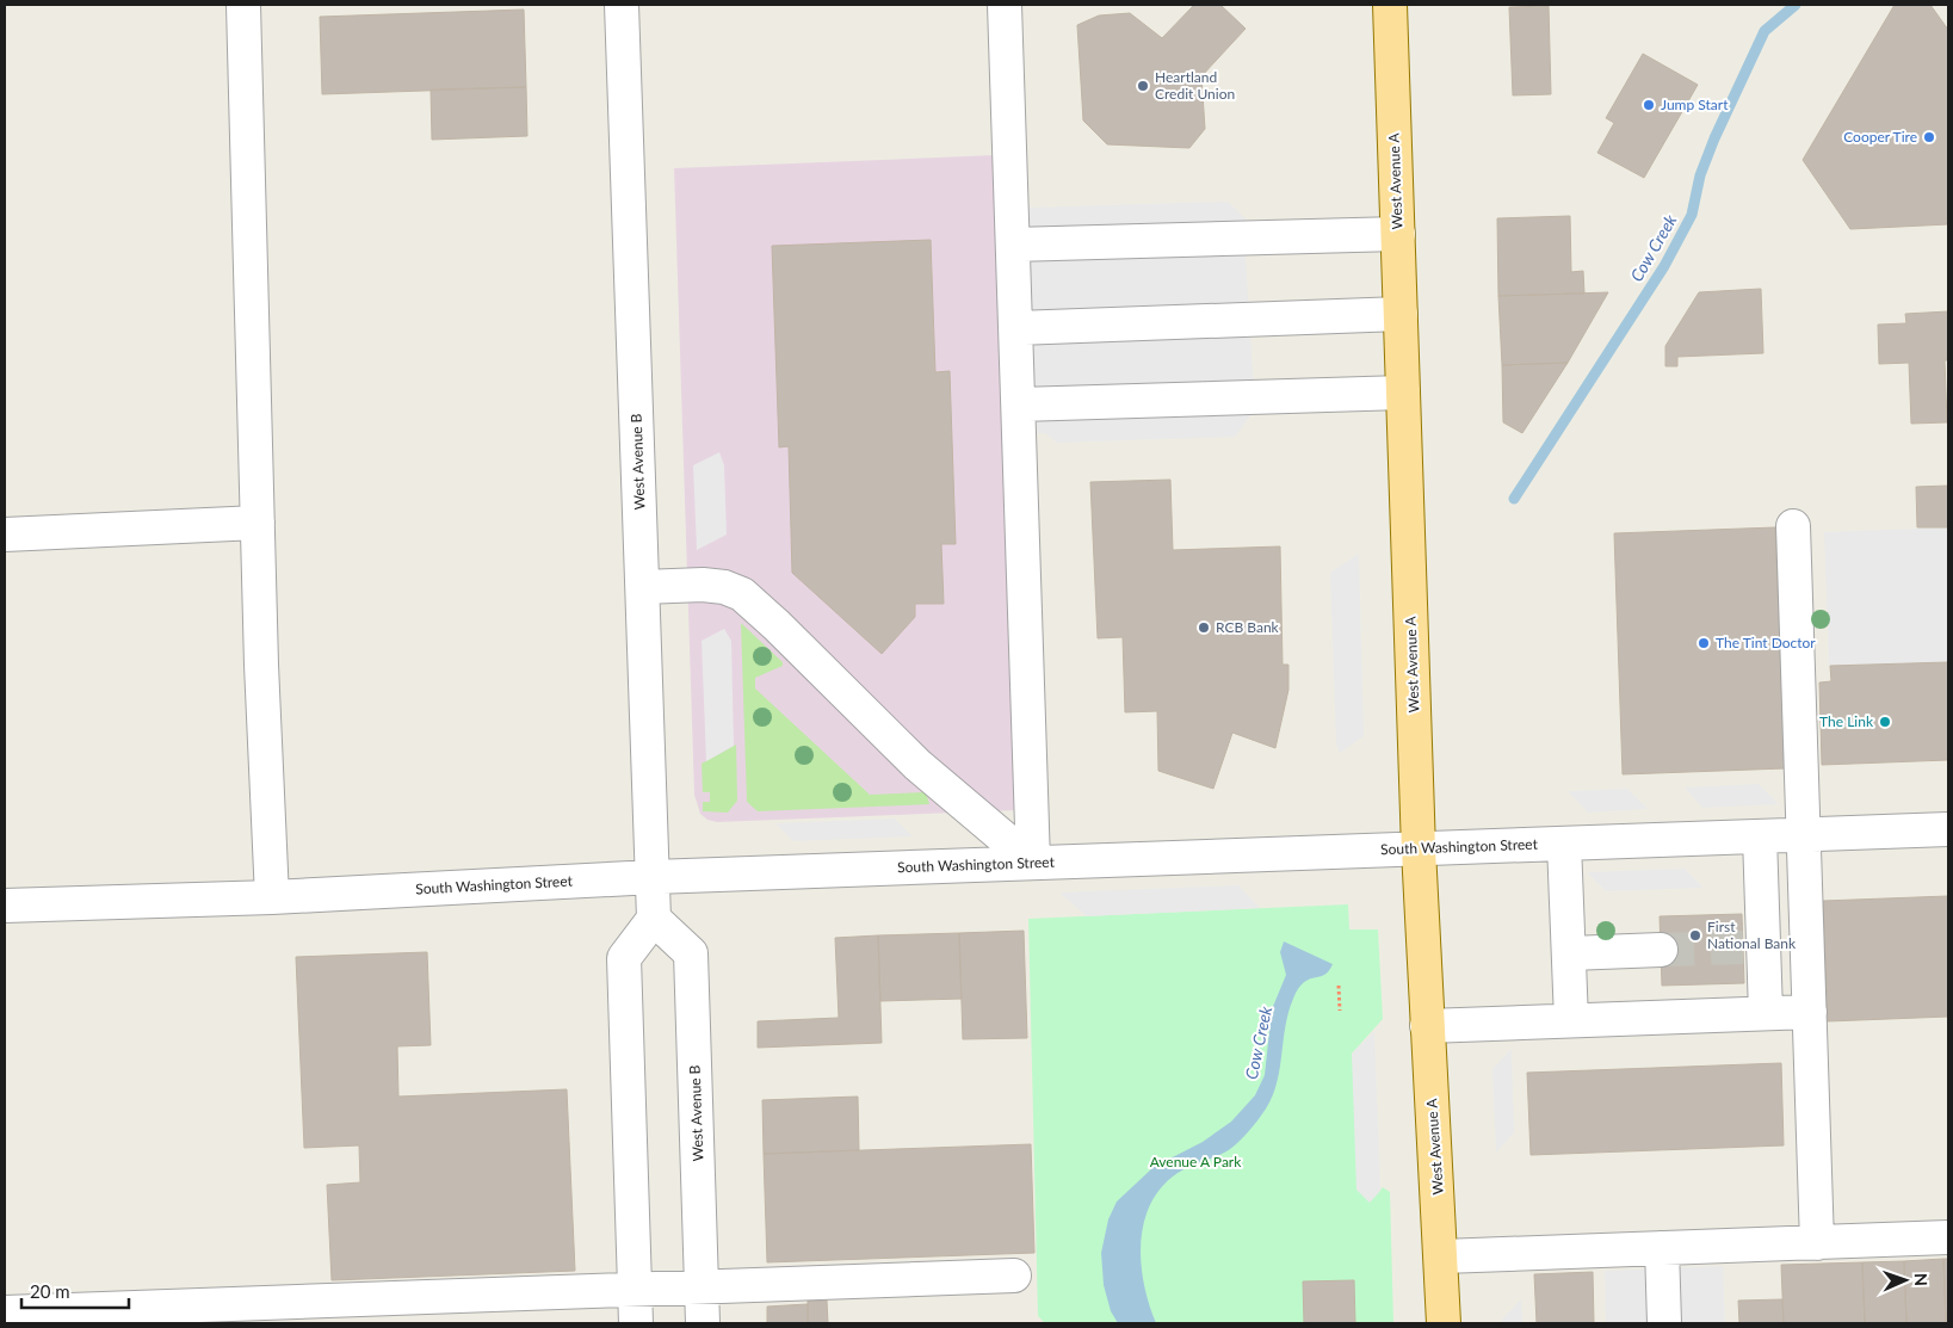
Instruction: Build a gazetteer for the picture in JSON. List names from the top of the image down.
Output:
{
  "streets": {
    "main road": ["West Avenue A"],
    "street": ["West Avenue B", "South Washington Street"]
  },
  "crossings": [
    ["West Avenue A", "South Washington Street"],
    ["West Avenue B", "South Washington Street"]
  ],
  "water": ["Cow Creek"],
  "parks": ["Avenue A Park"],
  "places": [
    "Heartland Credit Union",
    "Jump Start",
    "Cooper Tire",
    "RCB Bank",
    "The Tint Doctor",
    "The Link",
    "First National Bank"
  ],
  "scale_bar": "20 m",
  "north": "right"
}
